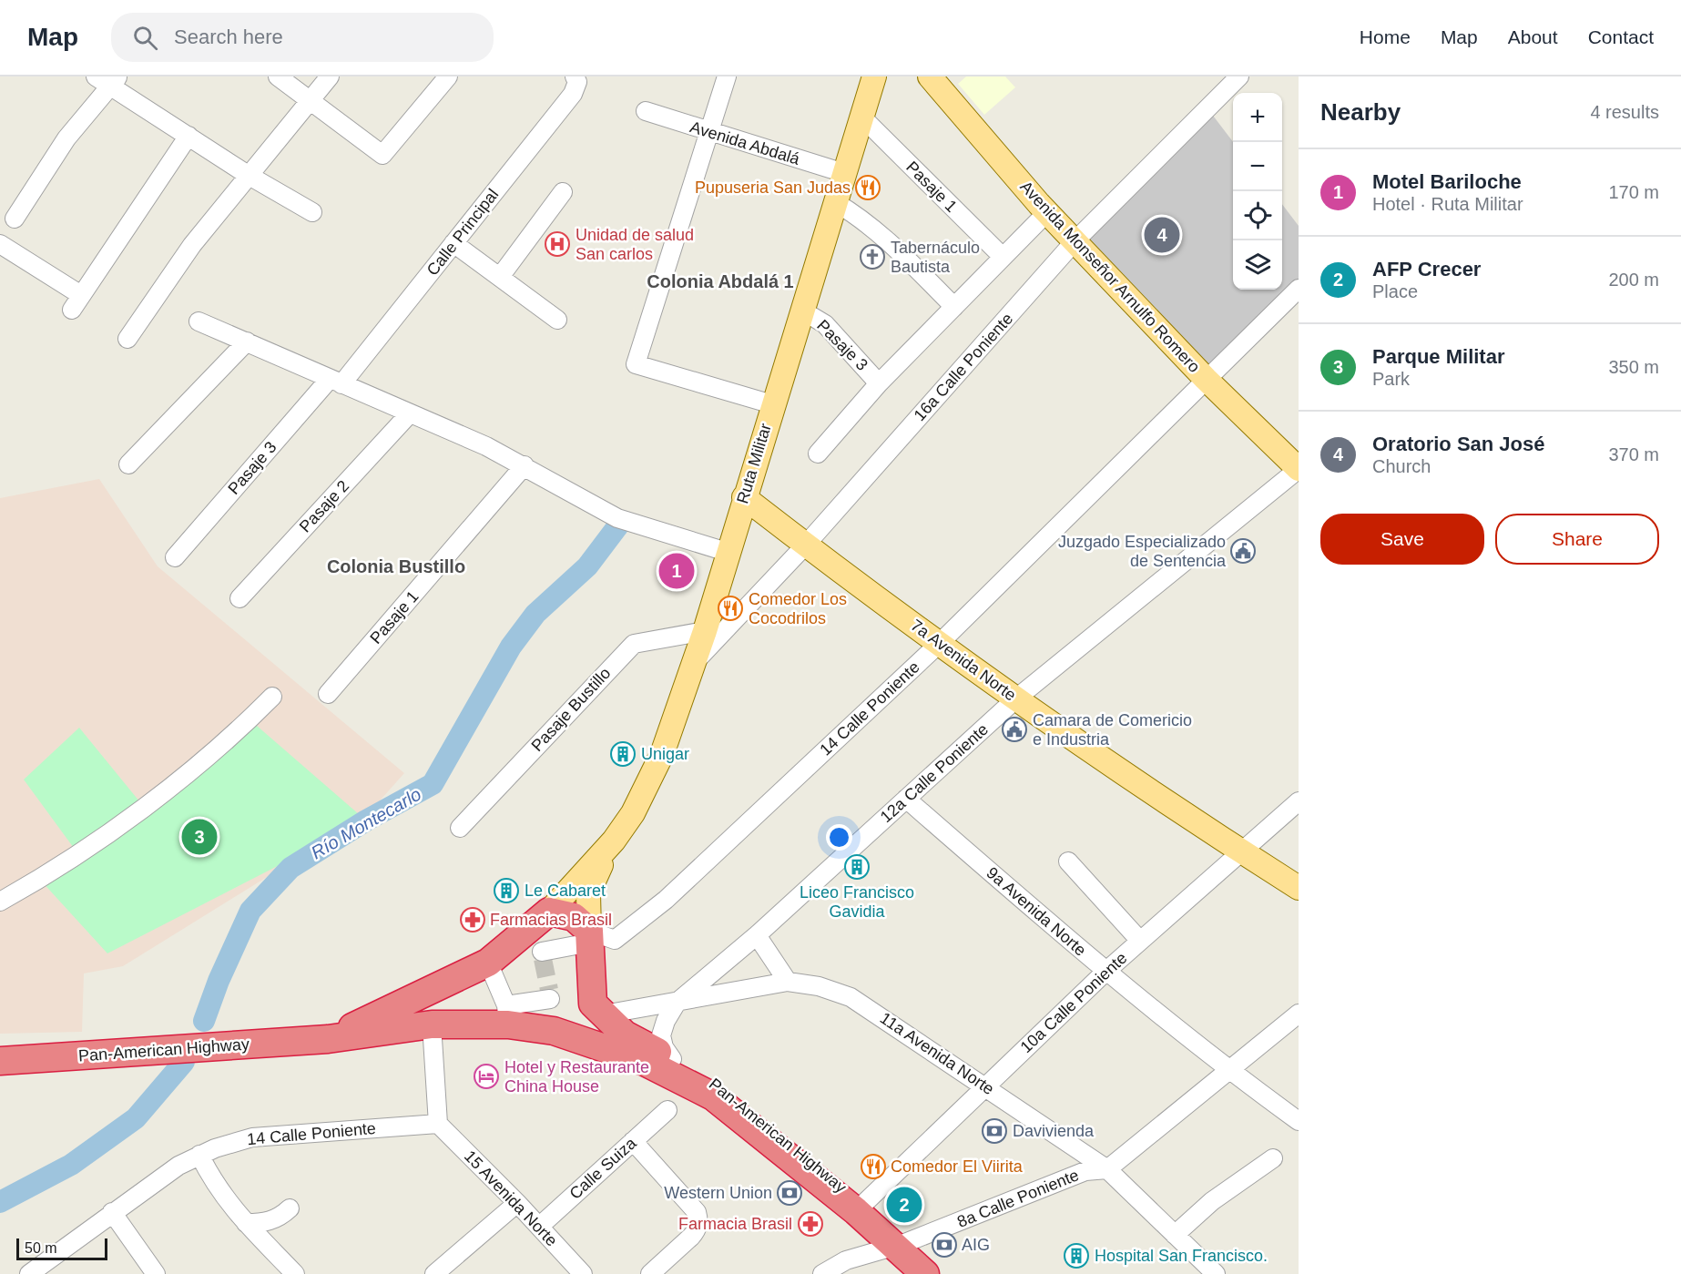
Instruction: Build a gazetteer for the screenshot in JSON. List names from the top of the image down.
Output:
{
  "streets": {
    "highway": ["Pan-American Highway"],
    "main road": ["Avenida Monseñor Arnulfo Romero", "Ruta Militar", "7a Avenida Norte"],
    "street": [
      "Avenida Abdalá",
      "Pasaje 1",
      "Calle Principal",
      "Pasaje 3",
      "16a Calle Poniente",
      "Pasaje 2",
      "14 Calle Poniente",
      "Pasaje Bustillo",
      "12a Calle Poniente",
      "9a Avenida Norte",
      "10a Calle Poniente",
      "11a Avenida Norte",
      "Calle Suiza",
      "15 Avenida Norte",
      "8a Calle Poniente"
    ]
  },
  "crossings": [
    ["Avenida Abdalá", "Ruta Militar"],
    ["Pasaje 1", "Ruta Militar"],
    ["Calle Principal", "Pasaje 3"],
    ["Avenida Monseñor Arnulfo Romero", "16a Calle Poniente"],
    ["Avenida Monseñor Arnulfo Romero", "14 Calle Poniente"],
    ["Avenida Monseñor Arnulfo Romero", "12a Calle Poniente"],
    ["Pasaje 3", "Ruta Militar"],
    ["16a Calle Poniente", "Ruta Militar"],
    ["16a Calle Poniente", "7a Avenida Norte"],
    ["Ruta Militar", "7a Avenida Norte"],
    ["Ruta Militar", "14 Calle Poniente"],
    ["Ruta Militar", "Pasaje Bustillo"],
    ["Ruta Militar", "Pan-American Highway"],
    ["7a Avenida Norte", "14 Calle Poniente"],
    ["7a Avenida Norte", "12a Calle Poniente"],
    ["7a Avenida Norte", "10a Calle Poniente"],
    ["14 Calle Poniente", "15 Avenida Norte"],
    ["12a Calle Poniente", "9a Avenida Norte"],
    ["12a Calle Poniente", "Pan-American Highway"],
    ["12a Calle Poniente", "11a Avenida Norte"],
    ["9a Avenida Norte", "10a Calle Poniente"],
    ["10a Calle Poniente", "Pan-American Highway"],
    ["10a Calle Poniente", "11a Avenida Norte"],
    ["Pan-American Highway", "11a Avenida Norte"],
    ["Pan-American Highway", "8a Calle Poniente"],
    ["11a Avenida Norte", "8a Calle Poniente"],
    ["Calle Suiza", "15 Avenida Norte"]
  ],
  "districts": ["Colonia Abdalá 1", "Colonia Bustillo"],
  "water": ["Río Montecarlo"],
  "places": {
    "restaurant": ["Pupuseria San Judas", "Comedor Los Cocodrilos", "Comedor El Viirita"],
    "hospital": ["Unidad de salud San carlos"],
    "church": ["Tabernáculo Bautista"],
    "public building": ["Juzgado Especializado de Sentencia", "Camara de Comericio e Industria"],
    "building": [
      "Unigar",
      "Liceo Francisco Gavidia",
      "Le Cabaret",
      "Hospital San Francisco."
    ],
    "pharmacy": ["Farmacias Brasil", "Farmacia Brasil"],
    "hotel": ["Hotel y Restaurante China House"],
    "bank": ["Davivienda", "Western Union", "AIG"]
  },
  "scale_bar": "50 m",
  "page": {
    "header": "Map",
    "search": "Search here",
    "nav": [
      "Home",
      "Map",
      "About",
      "Contact"
    ],
    "heading": ["Nearby", "4 results"],
    "map_buttons": ["+", "−"],
    "list": [
      {
        "mark": "1",
        "name": "Motel Bariloche",
        "note": "Hotel · Ruta Militar",
        "value": "170 m"
      },
      {
        "mark": "2",
        "name": "AFP Crecer",
        "note": "Place",
        "value": "200 m"
      },
      {
        "mark": "3",
        "name": "Parque Militar",
        "note": "Park",
        "value": "350 m"
      },
      {
        "mark": "4",
        "name": "Oratorio San José",
        "note": "Church",
        "value": "370 m"
      }
    ],
    "pins": [
      "4",
      "1",
      "3",
      "2"
    ],
    "buttons": ["Save", "Share"],
    "scale": "50 m"
  }
}
